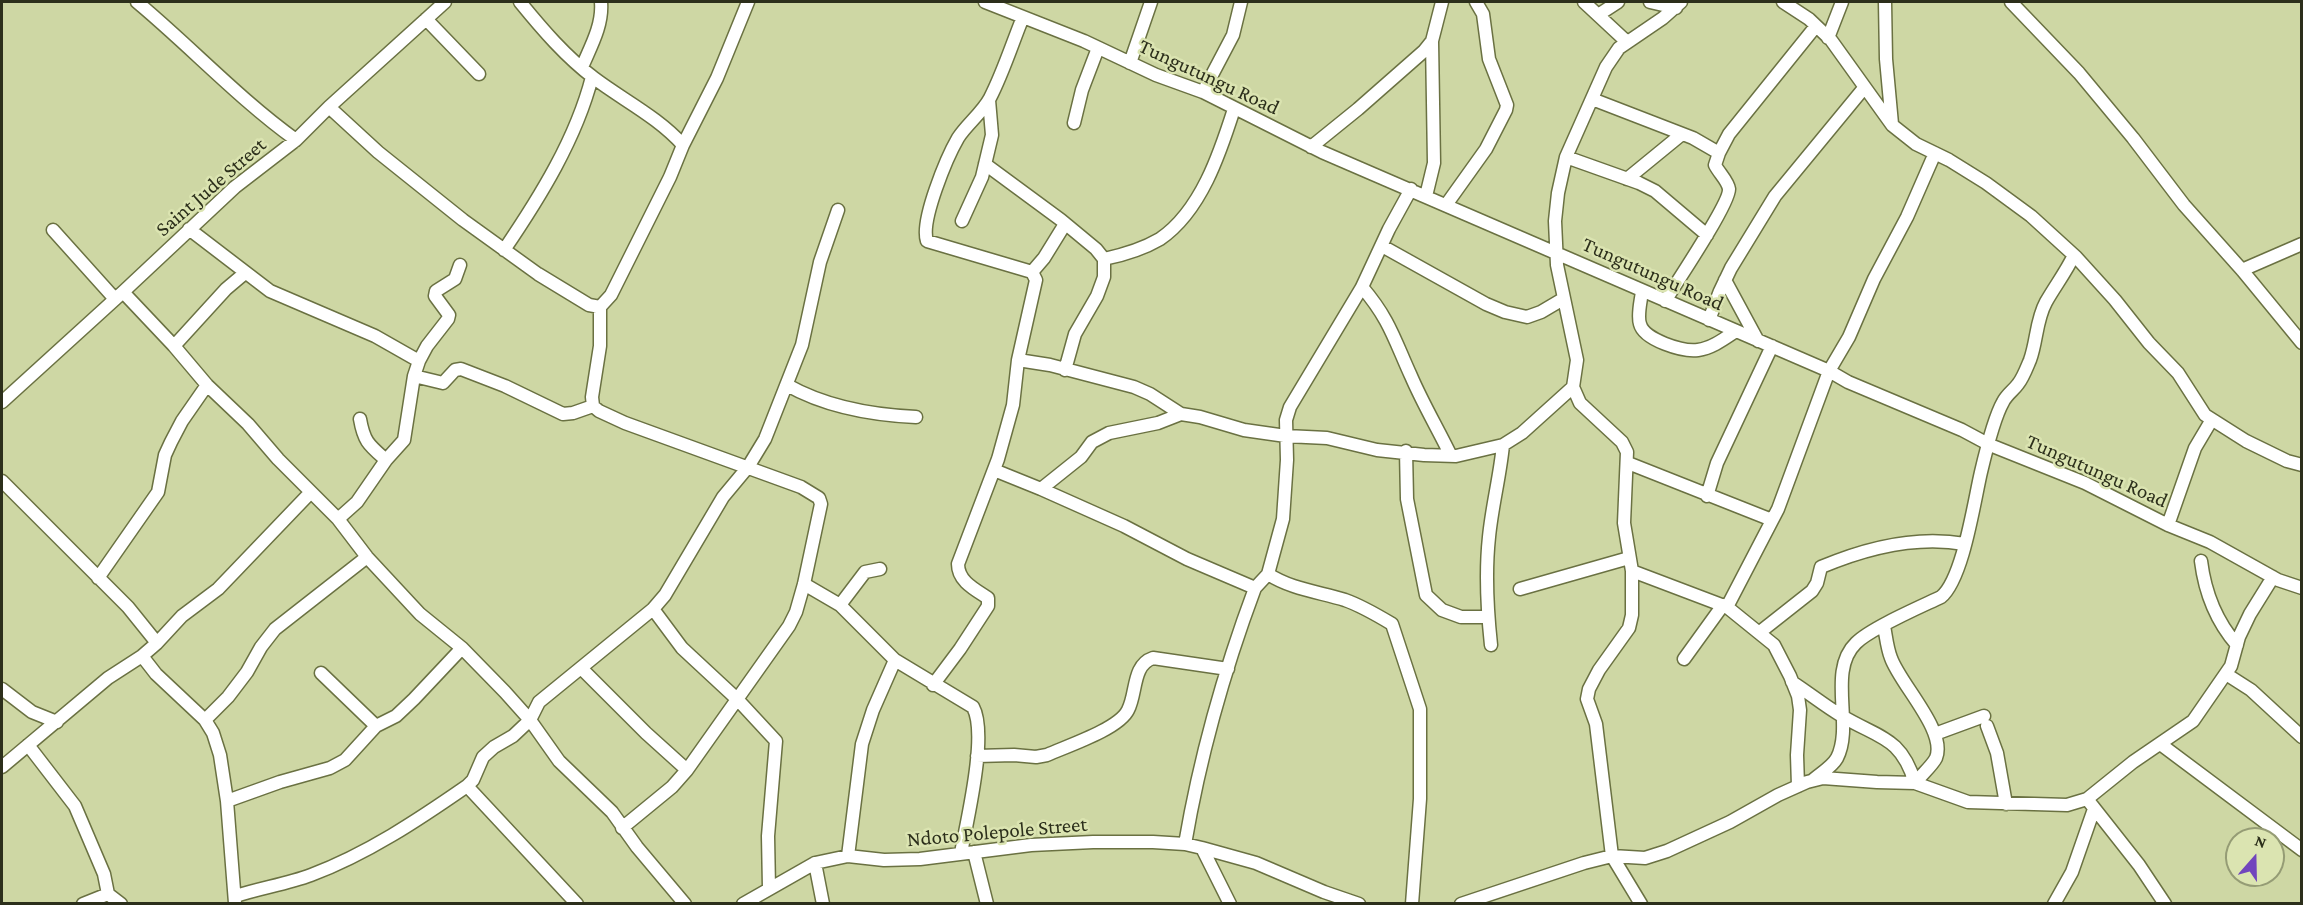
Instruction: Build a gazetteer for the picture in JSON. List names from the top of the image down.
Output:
{
  "streets": {
    "street": ["Tungutungu Road", "Saint Jude Street", "Ndoto Polepole Street"]
  },
  "north": "top"
}
